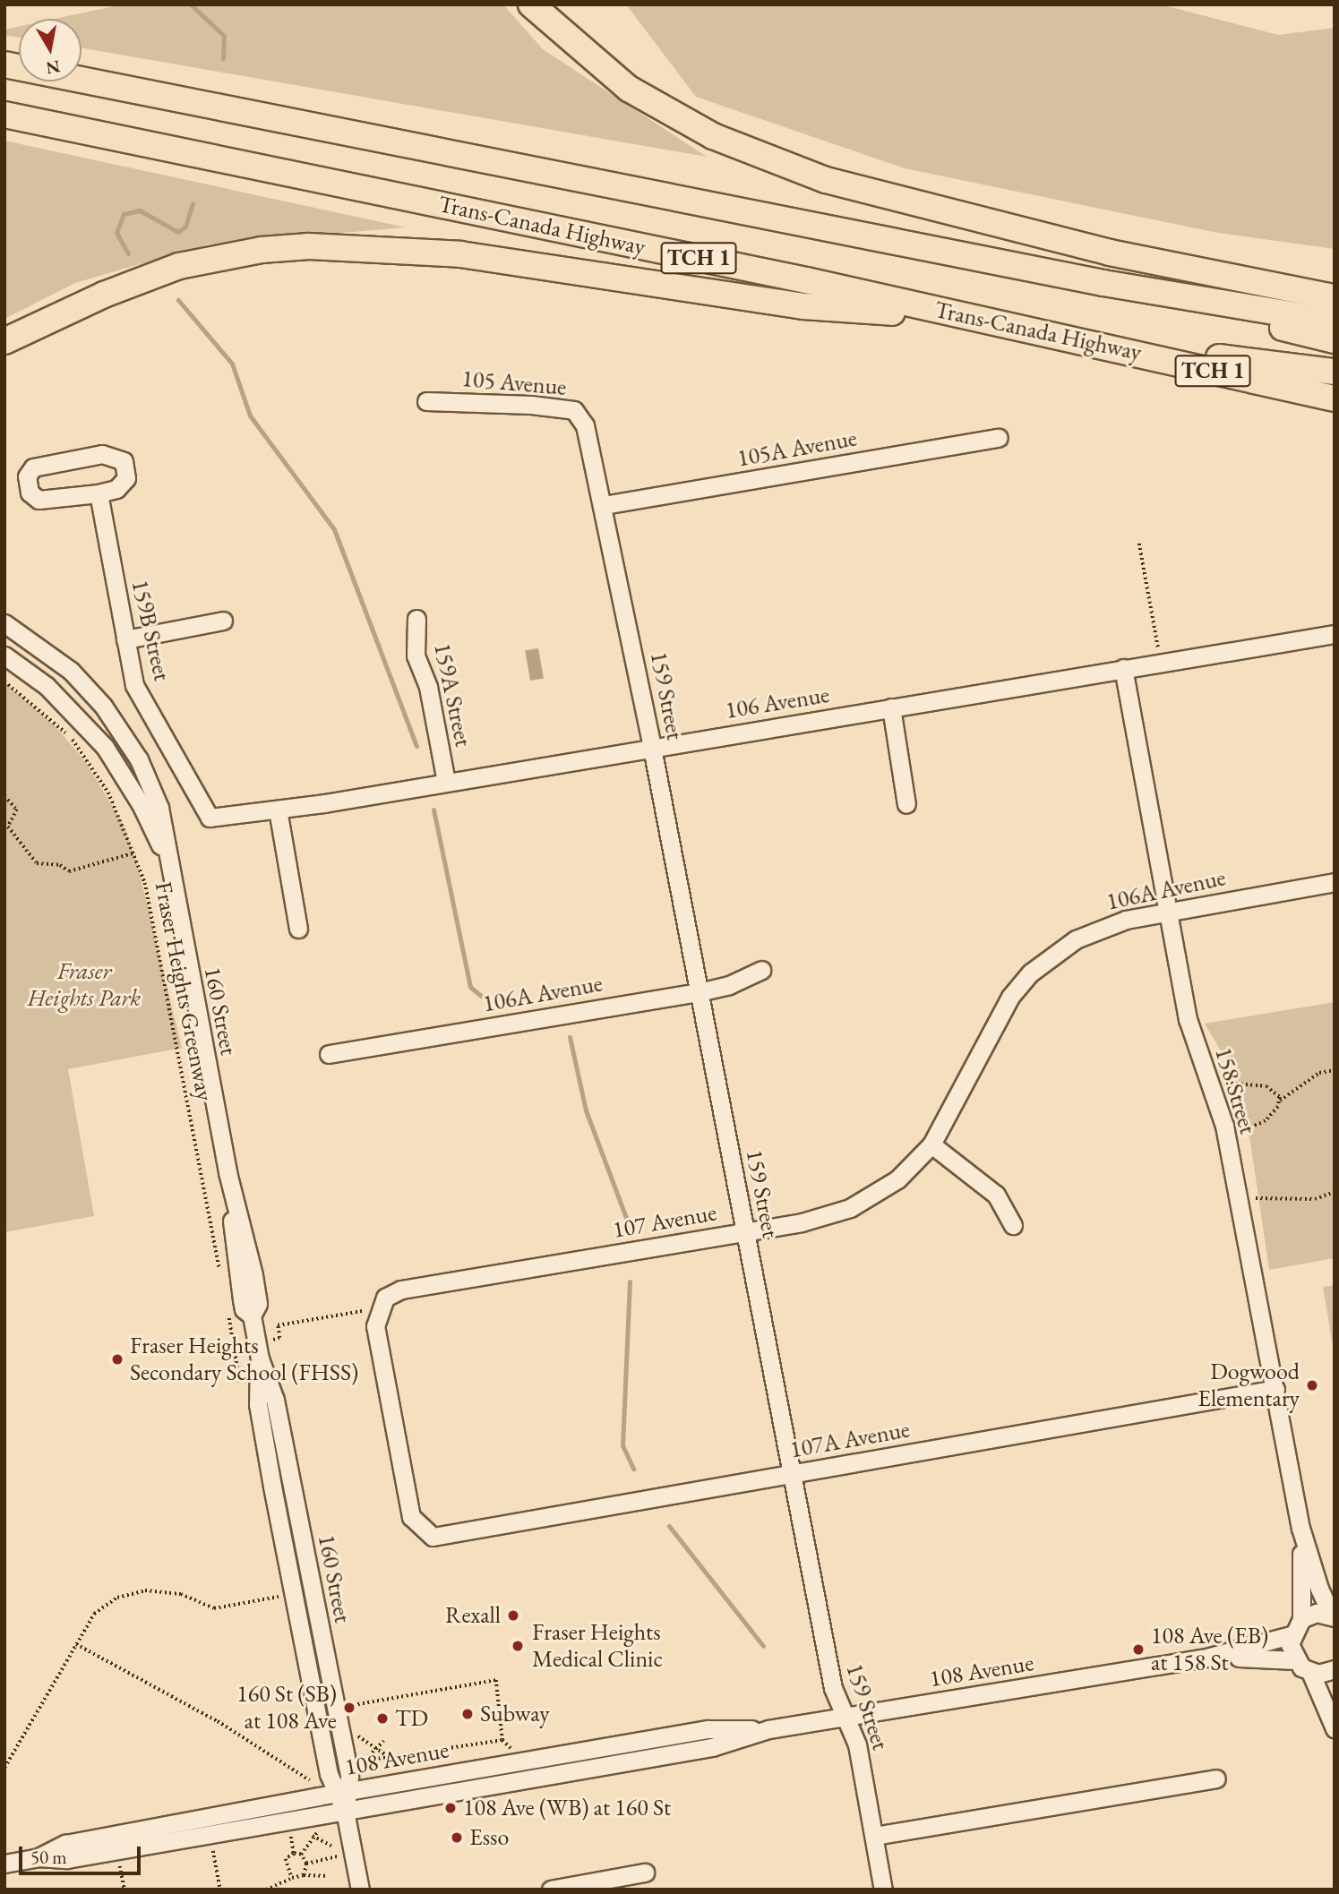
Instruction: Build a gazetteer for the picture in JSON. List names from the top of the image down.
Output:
{
  "streets": {
    "highway": ["Trans-Canada Highway", "TCH 1"],
    "street": [
      "105 Avenue",
      "105A Avenue",
      "159B Street",
      "159A Street",
      "159 Street",
      "106 Avenue",
      "106A Avenue",
      "160 Street",
      "158 Street",
      "107 Avenue",
      "107A Avenue",
      "108 Avenue"
    ],
    "path": ["Fraser Heights Greenway"]
  },
  "crossings": [
    ["105 Avenue", "105A Avenue"],
    ["105 Avenue", "159 Street"],
    ["105A Avenue", "159 Street"],
    ["159B Street", "106 Avenue"],
    ["159A Street", "106 Avenue"],
    ["159 Street", "106 Avenue"],
    ["159 Street", "106A Avenue"],
    ["159 Street", "107 Avenue"],
    ["159 Street", "107A Avenue"],
    ["159 Street", "108 Avenue"],
    ["106 Avenue", "158 Street"],
    ["106A Avenue", "158 Street"],
    ["106A Avenue", "107 Avenue"],
    ["160 Street", "108 Avenue"],
    ["158 Street", "107A Avenue"],
    ["107 Avenue", "107A Avenue"]
  ],
  "parks": ["Fraser Heights Park"],
  "places": [
    "Fraser Heights Secondary School (FHSS)",
    "Dogwood Elementary",
    "Rexall",
    "Fraser Heights Medical Clinic",
    "108 Ave (EB) at 158 St",
    "160 St (SB) at 108 Ave",
    "Subway",
    "TD",
    "108 Ave (WB) at 160 St",
    "Esso"
  ],
  "scale_bar": "50 m",
  "north": "bottom"
}
